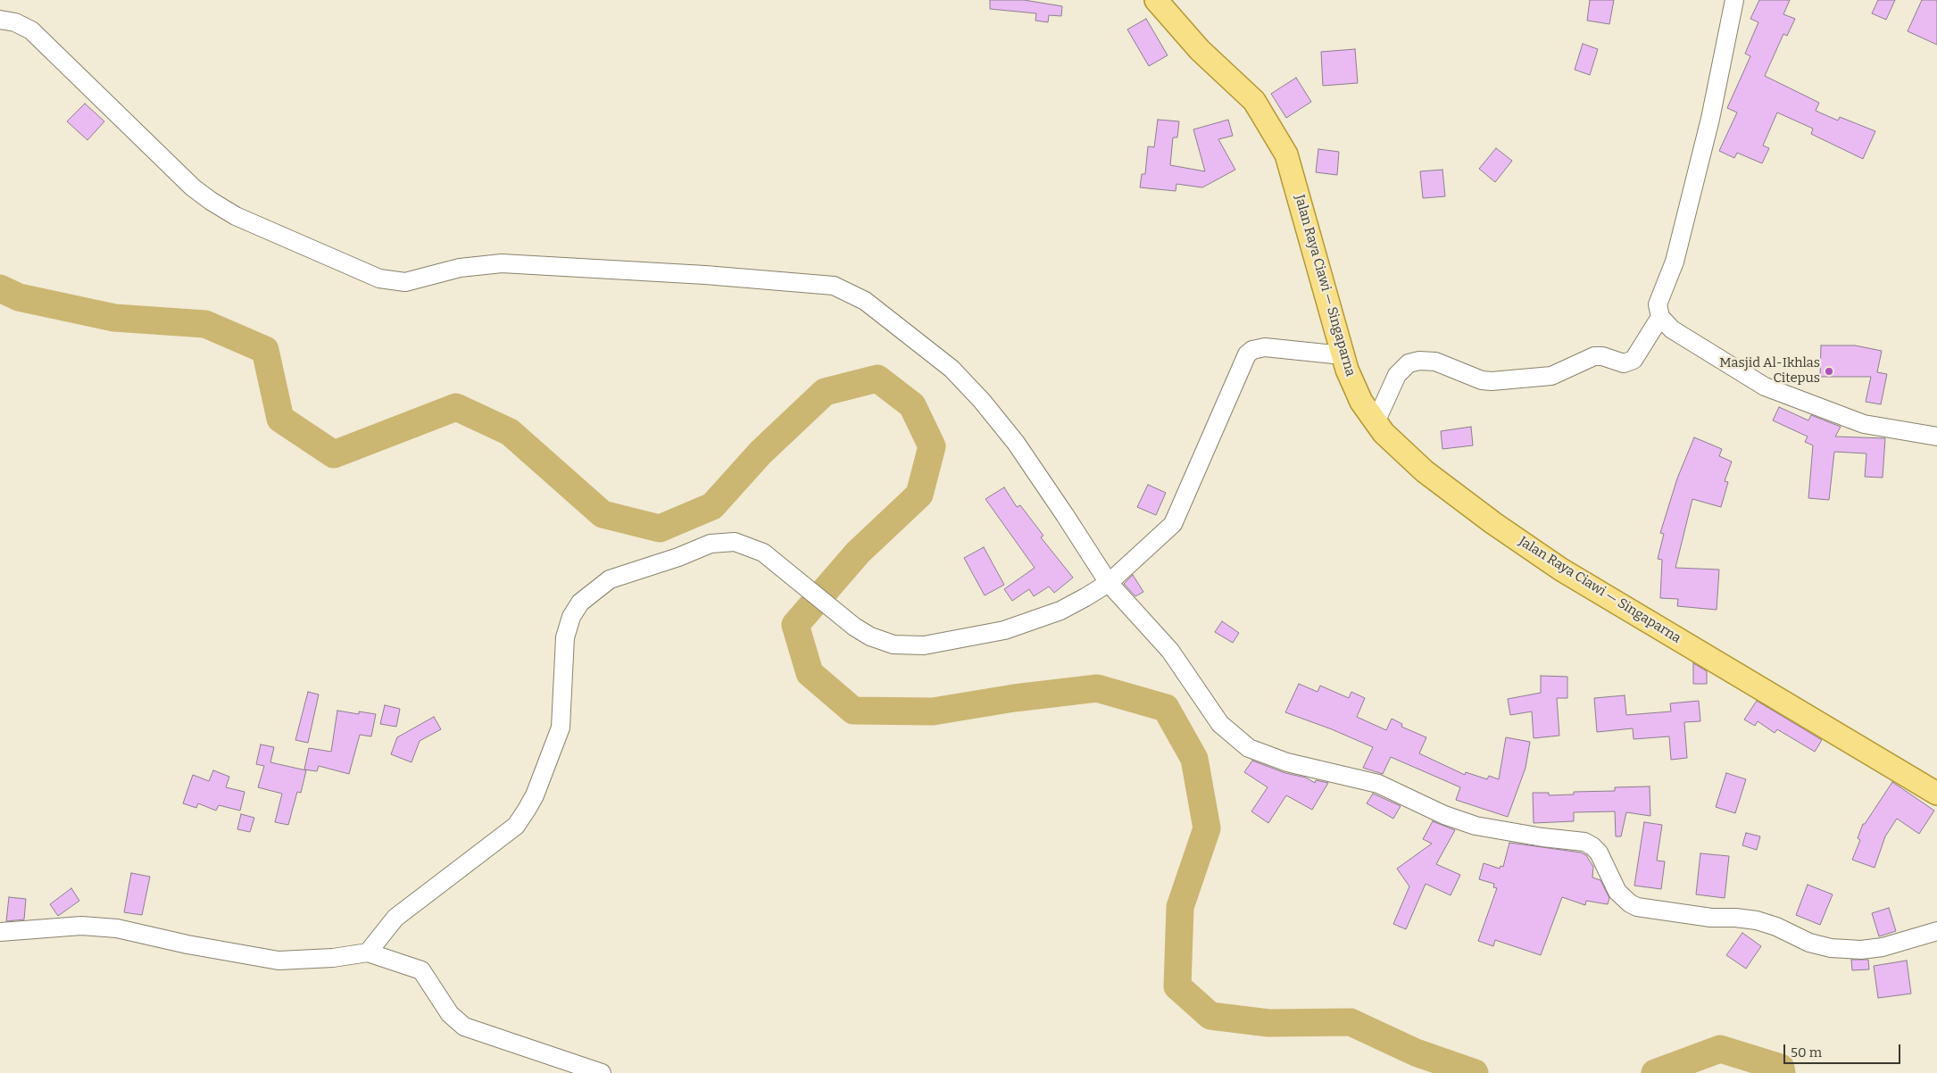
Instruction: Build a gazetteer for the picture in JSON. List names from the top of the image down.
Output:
{
  "streets": {
    "main road": ["Jalan Raya Ciawi — Singaparna"]
  },
  "places": ["Masjid Al-Ikhlas Citepus"],
  "scale_bar": "50 m"
}
